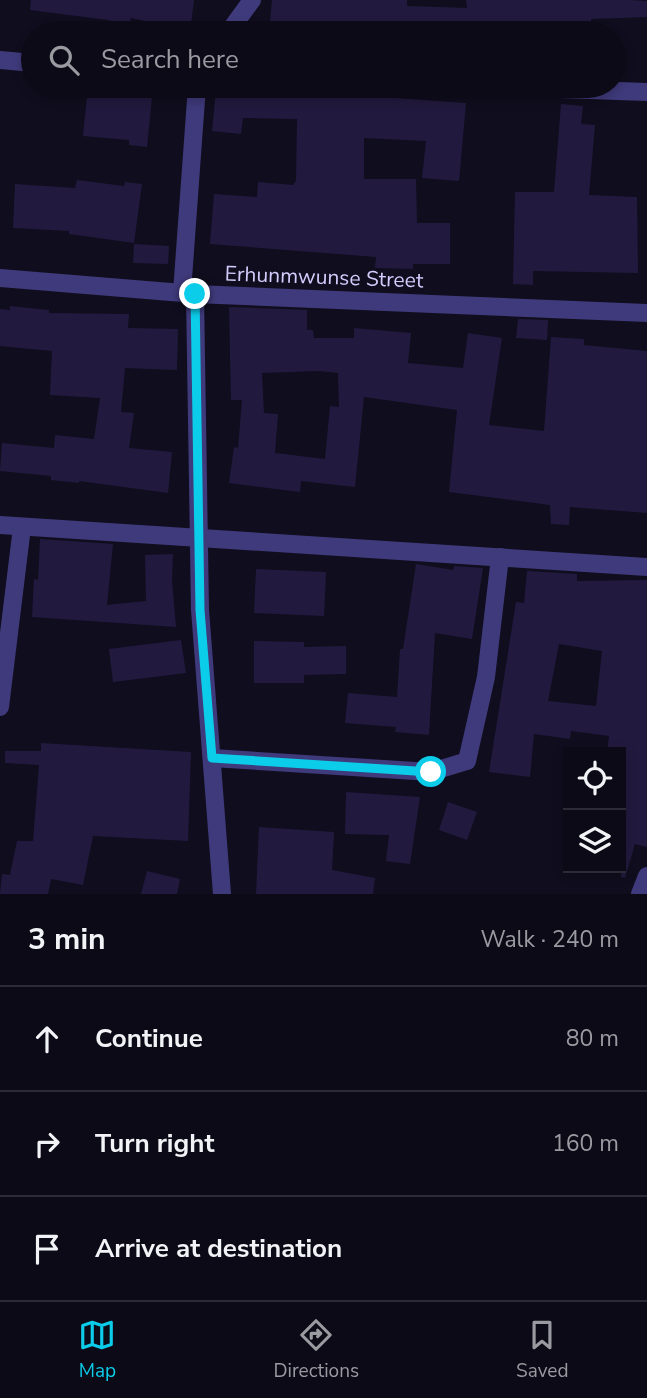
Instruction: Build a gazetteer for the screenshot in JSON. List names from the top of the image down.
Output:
{
  "streets": {
    "street": ["Erhunmwunse Street"]
  },
  "page": {
    "search": "Search here",
    "heading": ["3 min", "Walk · 240 m"],
    "list": [
      ["Continue", "80 m"],
      ["Turn right", "160 m"],
      "Arrive at destination"
    ],
    "nav": ["Map", "Directions", "Saved"]
  }
}
